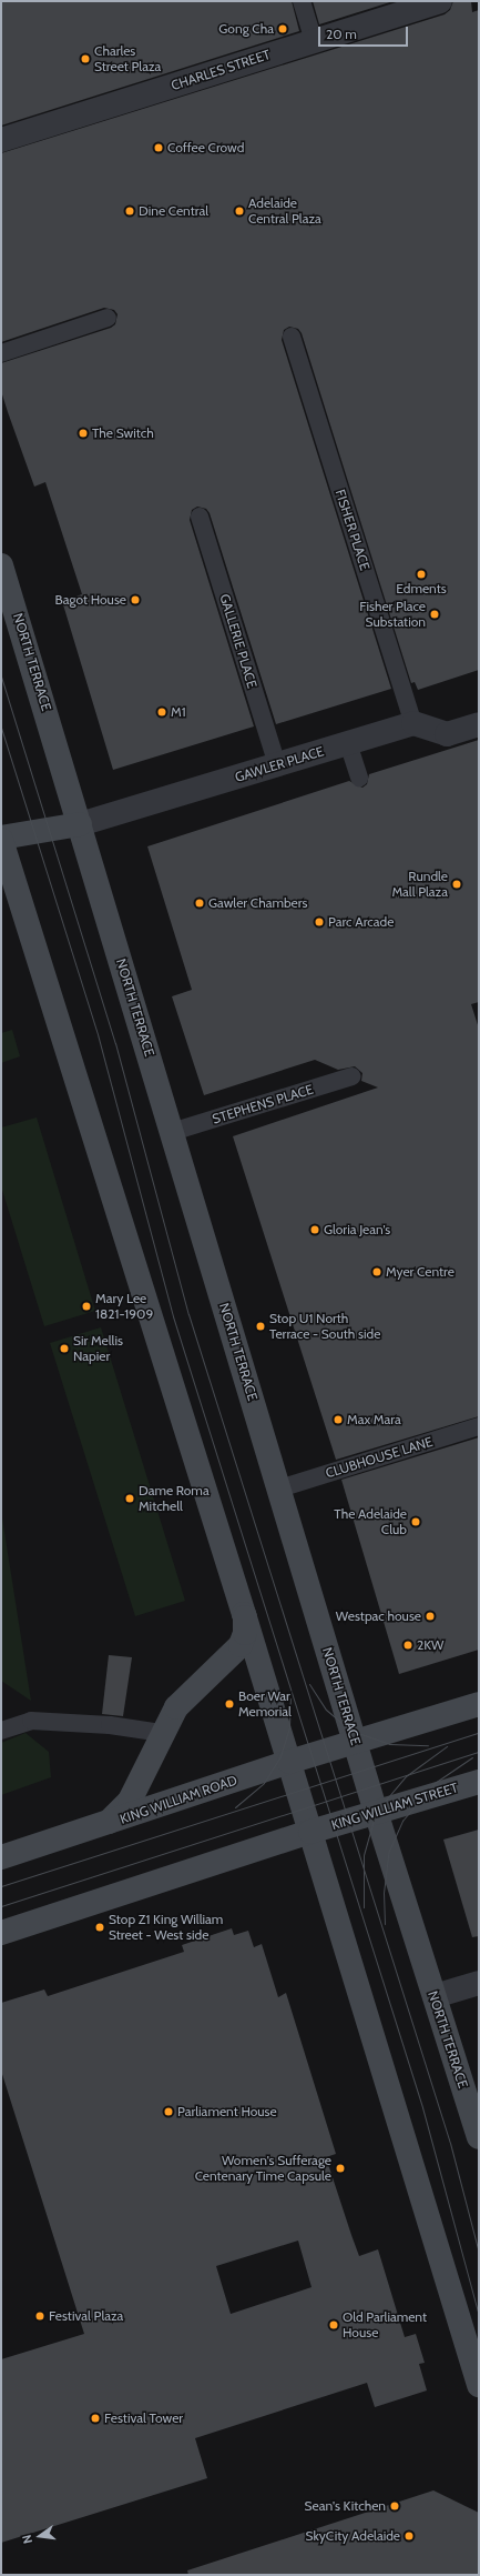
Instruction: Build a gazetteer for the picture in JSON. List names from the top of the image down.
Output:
{
  "streets": {
    "main road": ["NORTH TERRACE", "KING WILLIAM ROAD", "KING WILLIAM STREET"],
    "street": ["CHARLES STREET", "GAWLER PLACE"],
    "lane": [
      "FISHER PLACE",
      "GALLERIE PLACE",
      "STEPHENS PLACE",
      "CLUBHOUSE LANE"
    ]
  },
  "crossings": [
    ["FISHER PLACE", "GAWLER PLACE"],
    ["GALLERIE PLACE", "GAWLER PLACE"],
    ["NORTH TERRACE", "GAWLER PLACE"],
    ["NORTH TERRACE", "STEPHENS PLACE"],
    ["NORTH TERRACE", "CLUBHOUSE LANE"],
    ["NORTH TERRACE", "KING WILLIAM ROAD"],
    ["NORTH TERRACE", "KING WILLIAM STREET"]
  ],
  "places": [
    "Gong Cha",
    "Charles Street Plaza",
    "Coffee Crowd",
    "Dine Central",
    "Adelaide Central Plaza",
    "The Switch",
    "Edments",
    "Bagot House",
    "Fisher Place Substation",
    "M1",
    "Rundle Mall Plaza",
    "Gawler Chambers",
    "Parc Arcade",
    "Gloria Jean's",
    "Myer Centre",
    "Mary Lee 1821-1909",
    "Stop U1 North Terrace - South side",
    "Sir Mellis Napier",
    "Max Mara",
    "Dame Roma Mitchell",
    "The Adelaide Club",
    "Westpac house",
    "2KW",
    "Boer War Memorial",
    "Stop Z1 King William Street - West side",
    "Parliament House",
    "Women's Sufferage Centenary Time Capsule",
    "Festival Plaza",
    "Old Parliament House",
    "Festival Tower",
    "Sean's Kitchen",
    "SkyCity Adelaide"
  ],
  "scale_bar": "20 m",
  "north": "left"
}
